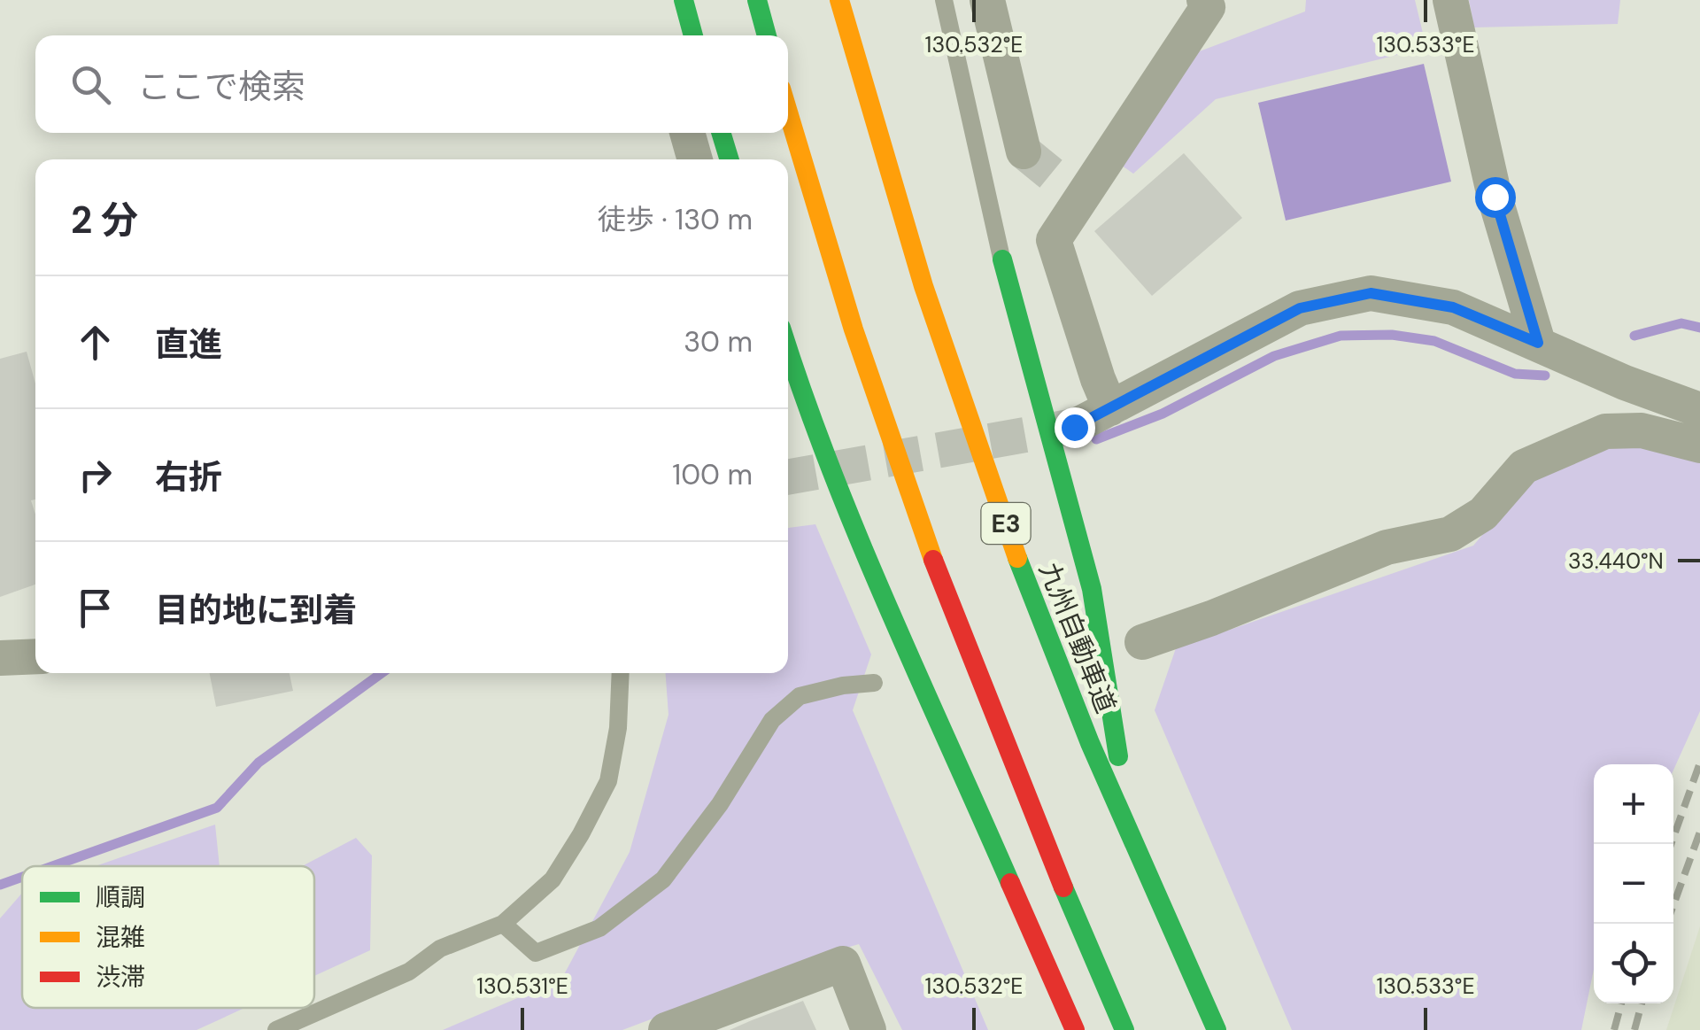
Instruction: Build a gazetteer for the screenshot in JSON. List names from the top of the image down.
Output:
{
  "streets": {
    "highway": ["E3", "九州自動車道"]
  },
  "legend": ["順調", "混雑", "渋滞"],
  "page": {
    "search": "ここで検索",
    "heading": ["2 分", "徒歩 · 130 m"],
    "list": [
      ["直進", "30 m"],
      ["右折", "100 m"],
      "目的地に到着"
    ],
    "map_buttons": ["+", "−"]
  },
  "coordinates": [
    "130.532°E",
    "130.533°E",
    "33.440°N",
    "130.531°E"
  ]
}
